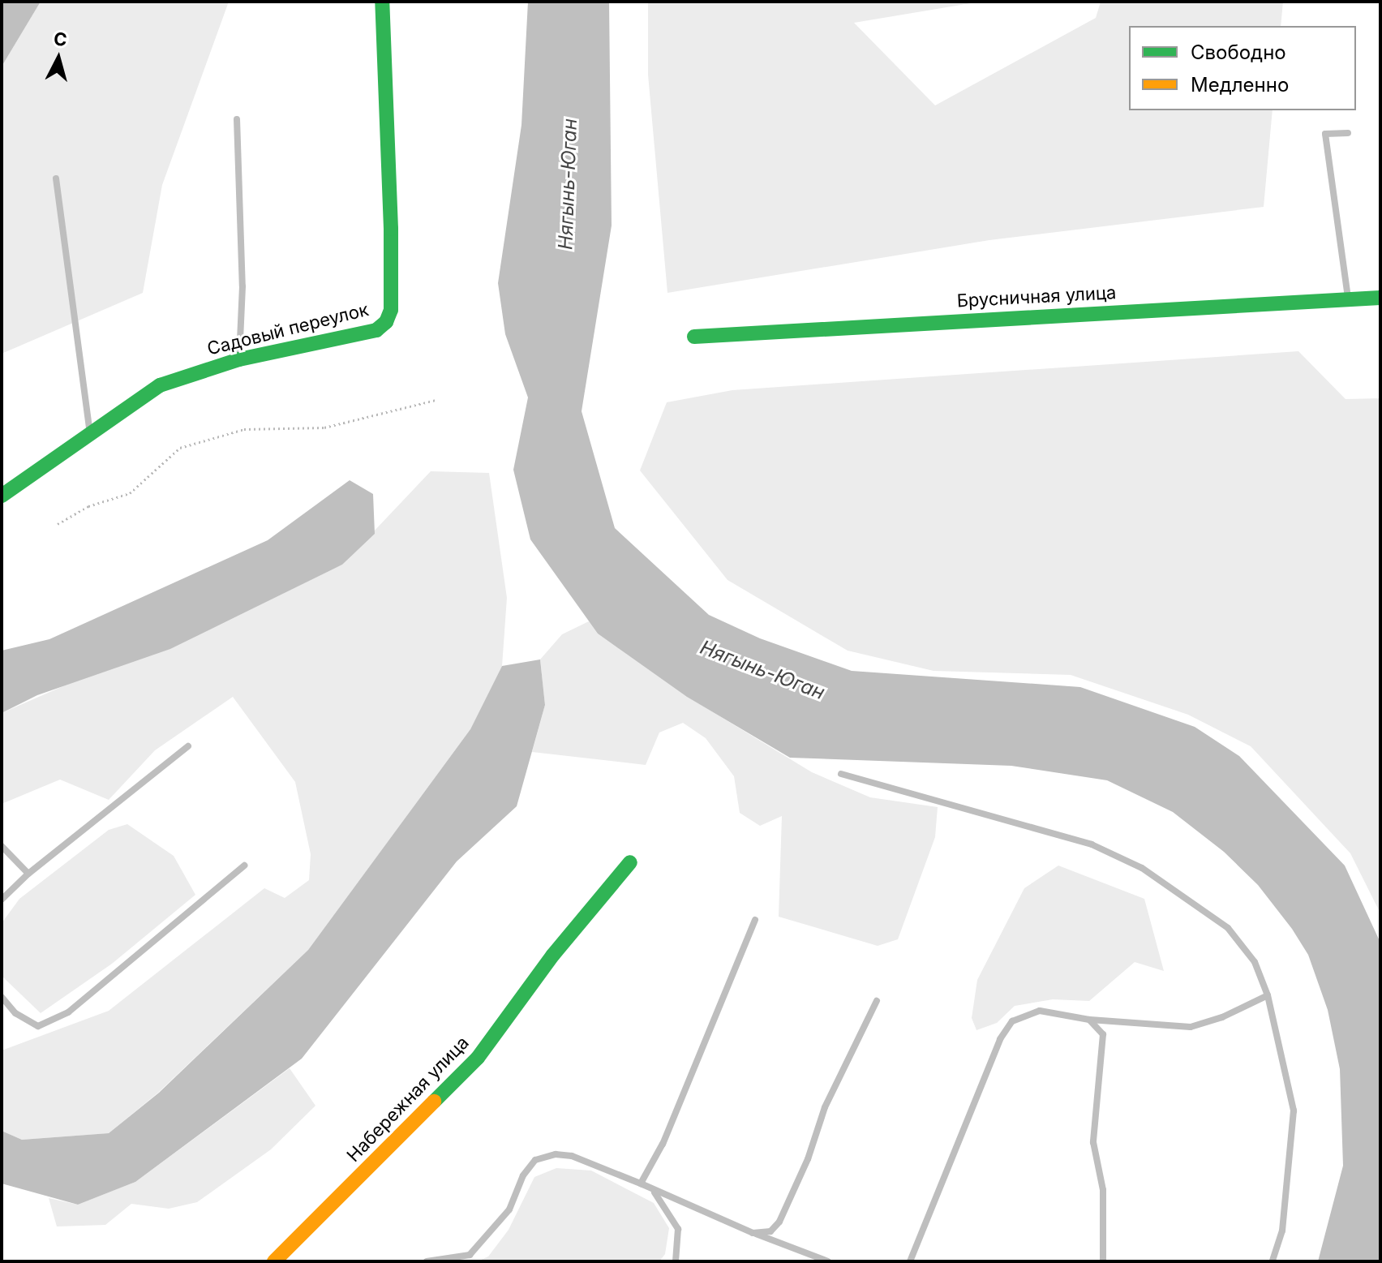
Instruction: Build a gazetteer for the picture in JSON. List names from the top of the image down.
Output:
{
  "streets": {
    "street": ["Брусничная улица", "Садовый переулок", "Набережная улица"]
  },
  "water": ["Нягынь-Юган"],
  "legend": ["Свободно", "Медленно"],
  "north": "top"
}
